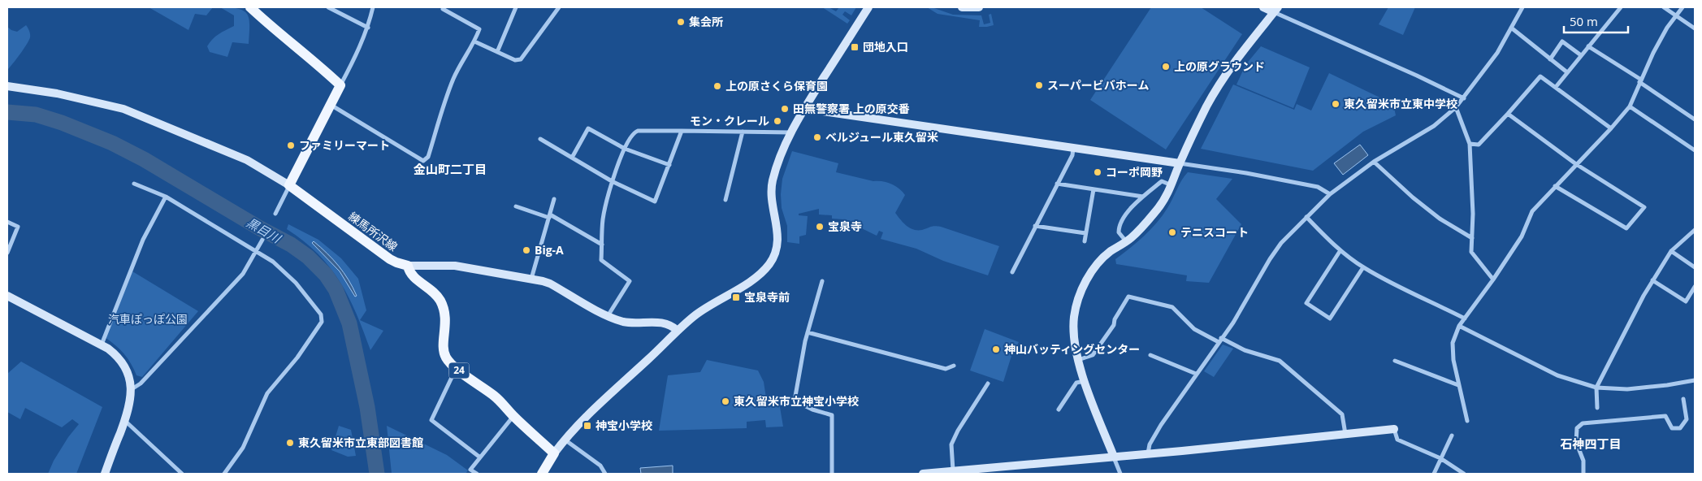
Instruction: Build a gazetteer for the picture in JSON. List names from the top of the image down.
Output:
{
  "streets": {
    "main road": ["練馬所沢線", "24"]
  },
  "crossings": [
    ["練馬所沢線", "24"]
  ],
  "districts": ["金山町二丁目", "石神四丁目"],
  "water": ["黒目川"],
  "parks": ["汽車ぽっぽ公園"],
  "places": {
    "other": [
      "集会所",
      "上の原グラウンド",
      "スーパービバホーム",
      "上の原さくら保育園",
      "東久留米市立東中学校",
      "田無警察署 上の原交番",
      "モン・クレール",
      "ベルジュール東久留米",
      "ファミリーマート",
      "コーポ岡野",
      "宝泉寺",
      "テニスコート",
      "Big-A",
      "神山バッティングセンター",
      "東久留米市立神宝小学校",
      "東久留米市立東部図書館"
    ],
    "transit": ["団地入口", "宝泉寺前", "神宝小学校"]
  },
  "scale_bar": "50 m"
}
